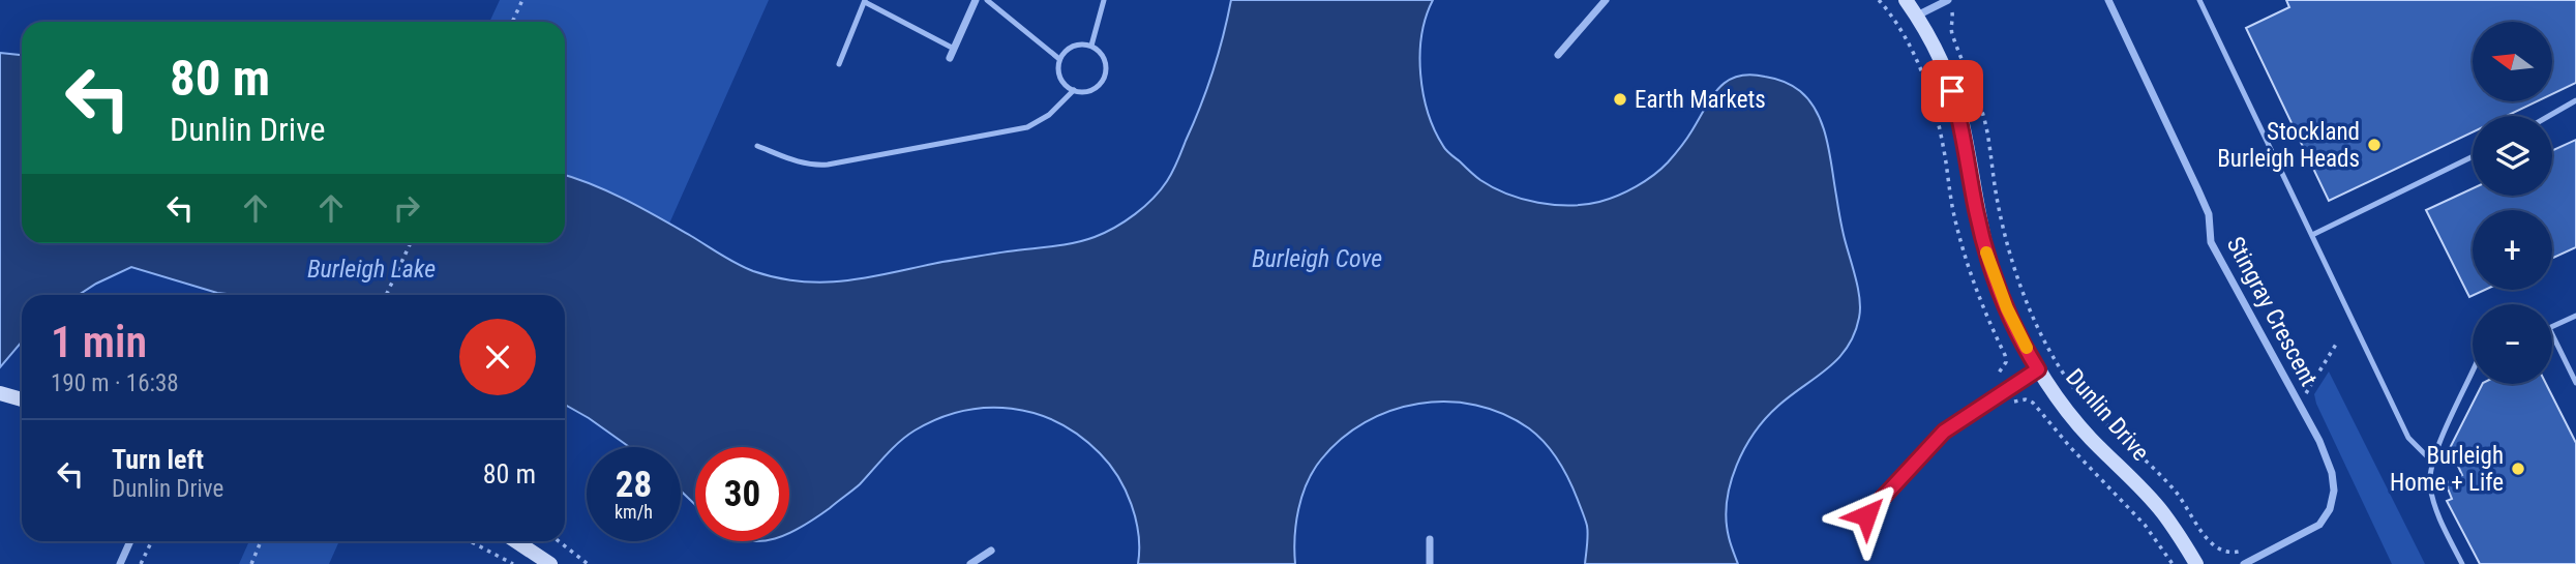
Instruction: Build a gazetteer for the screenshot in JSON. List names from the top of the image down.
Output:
{
  "streets": {
    "street": ["Stingray Crescent", "Dunlin Drive"]
  },
  "water": ["Burleigh Cove", "Burleigh Lake"],
  "places": ["Earth Markets", "Stockland Burleigh Heads", "Burleigh Home + Life"],
  "north": "left",
  "page": {
    "map_buttons": ["+", "−"],
    "turn": ["80 m", "Dunlin Drive"],
    "heading": ["1 min", "190 m · 16:38"],
    "list": [
      {
        "name": "Turn left",
        "note": "Dunlin Drive",
        "value": "80 m"
      }
    ],
    "speed": "28 km/h",
    "limit": "30"
  }
}
